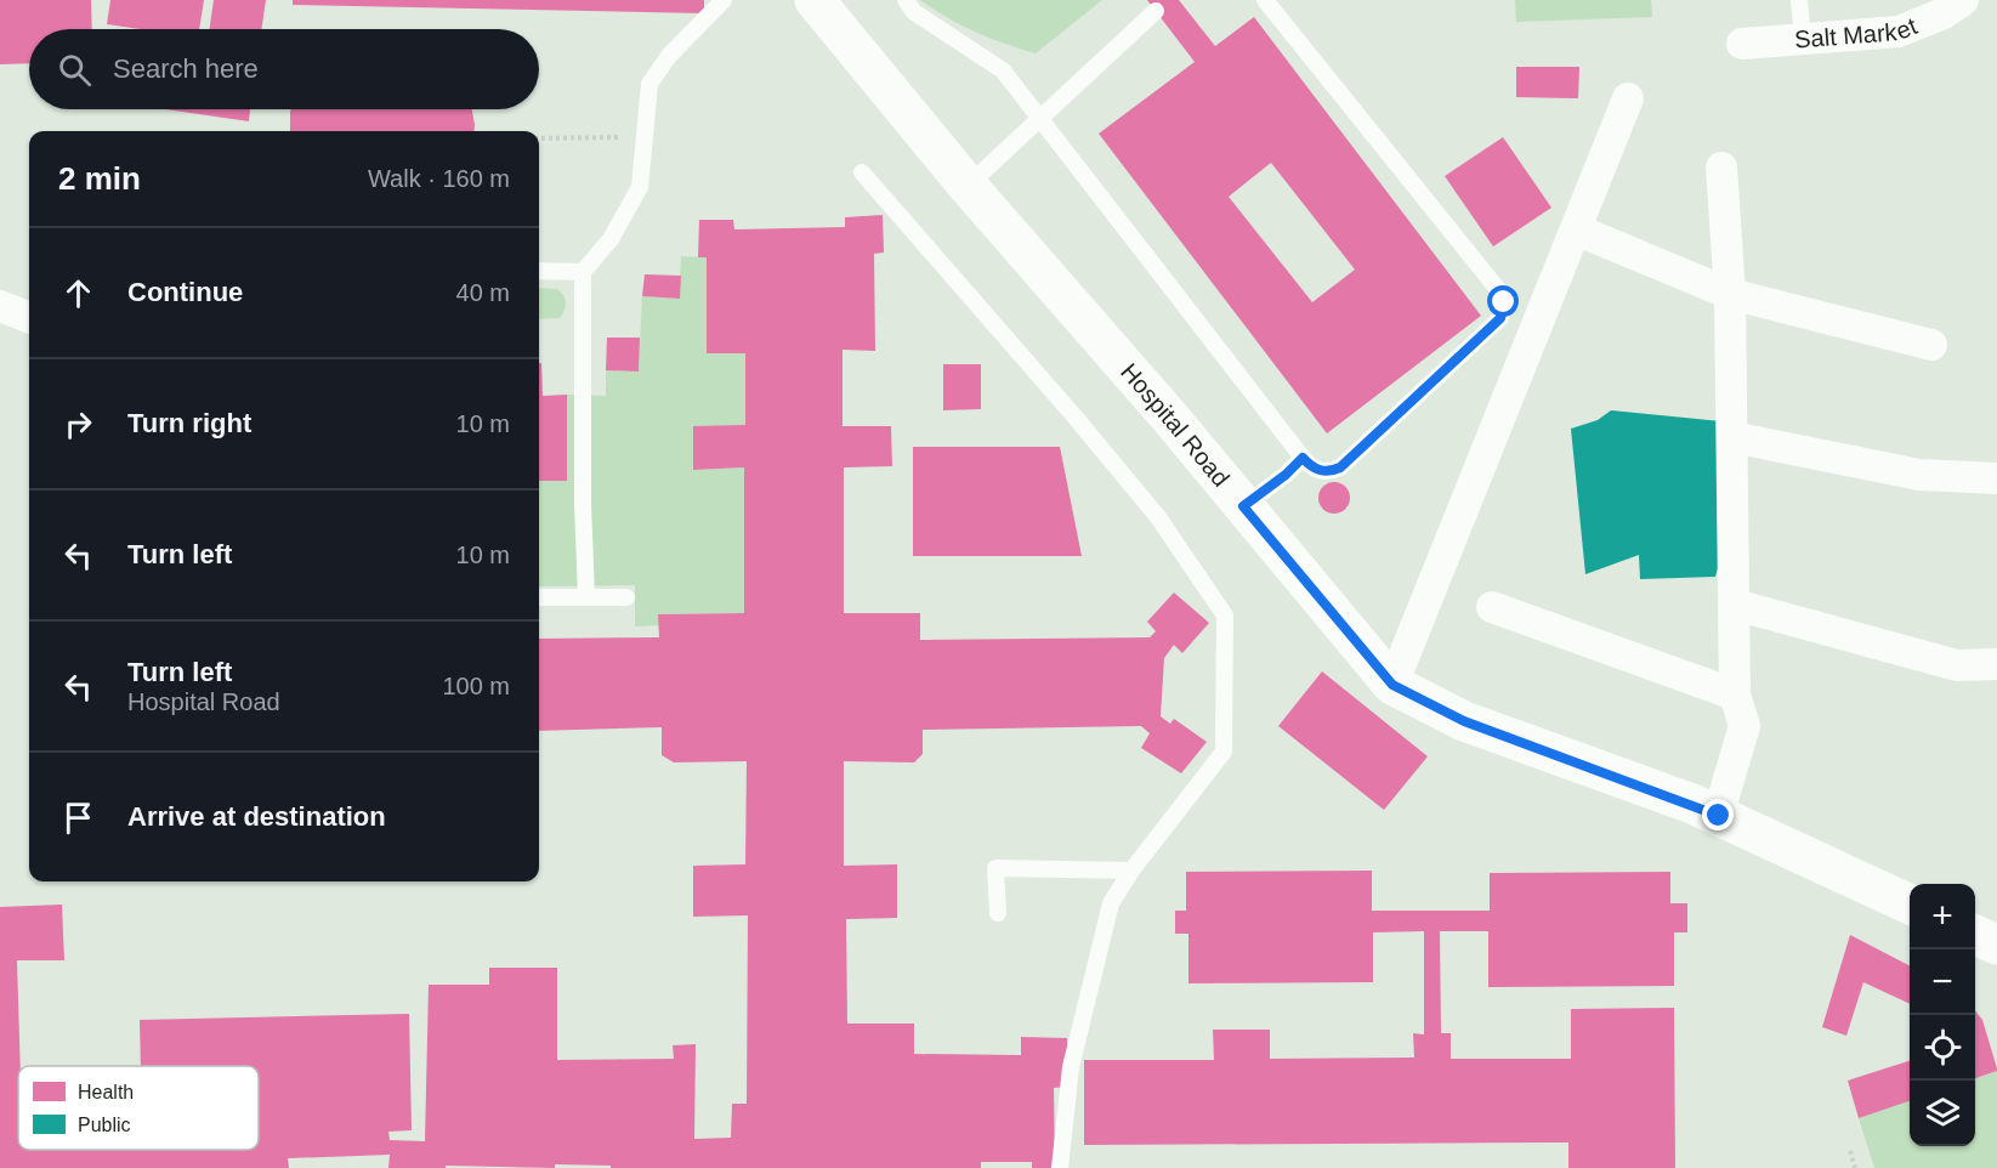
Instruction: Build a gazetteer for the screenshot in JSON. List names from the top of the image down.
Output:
{
  "streets": {
    "main road": ["Hospital Road"],
    "street": ["Salt Market"]
  },
  "legend": ["Health", "Public"],
  "page": {
    "search": "Search here",
    "heading": ["2 min", "Walk · 160 m"],
    "list": [
      ["Continue", "40 m"],
      ["Turn right", "10 m"],
      ["Turn left", "10 m"],
      ["Turn left", "Hospital Road", "100 m"],
      "Arrive at destination"
    ],
    "map_buttons": ["+", "−"]
  }
}
